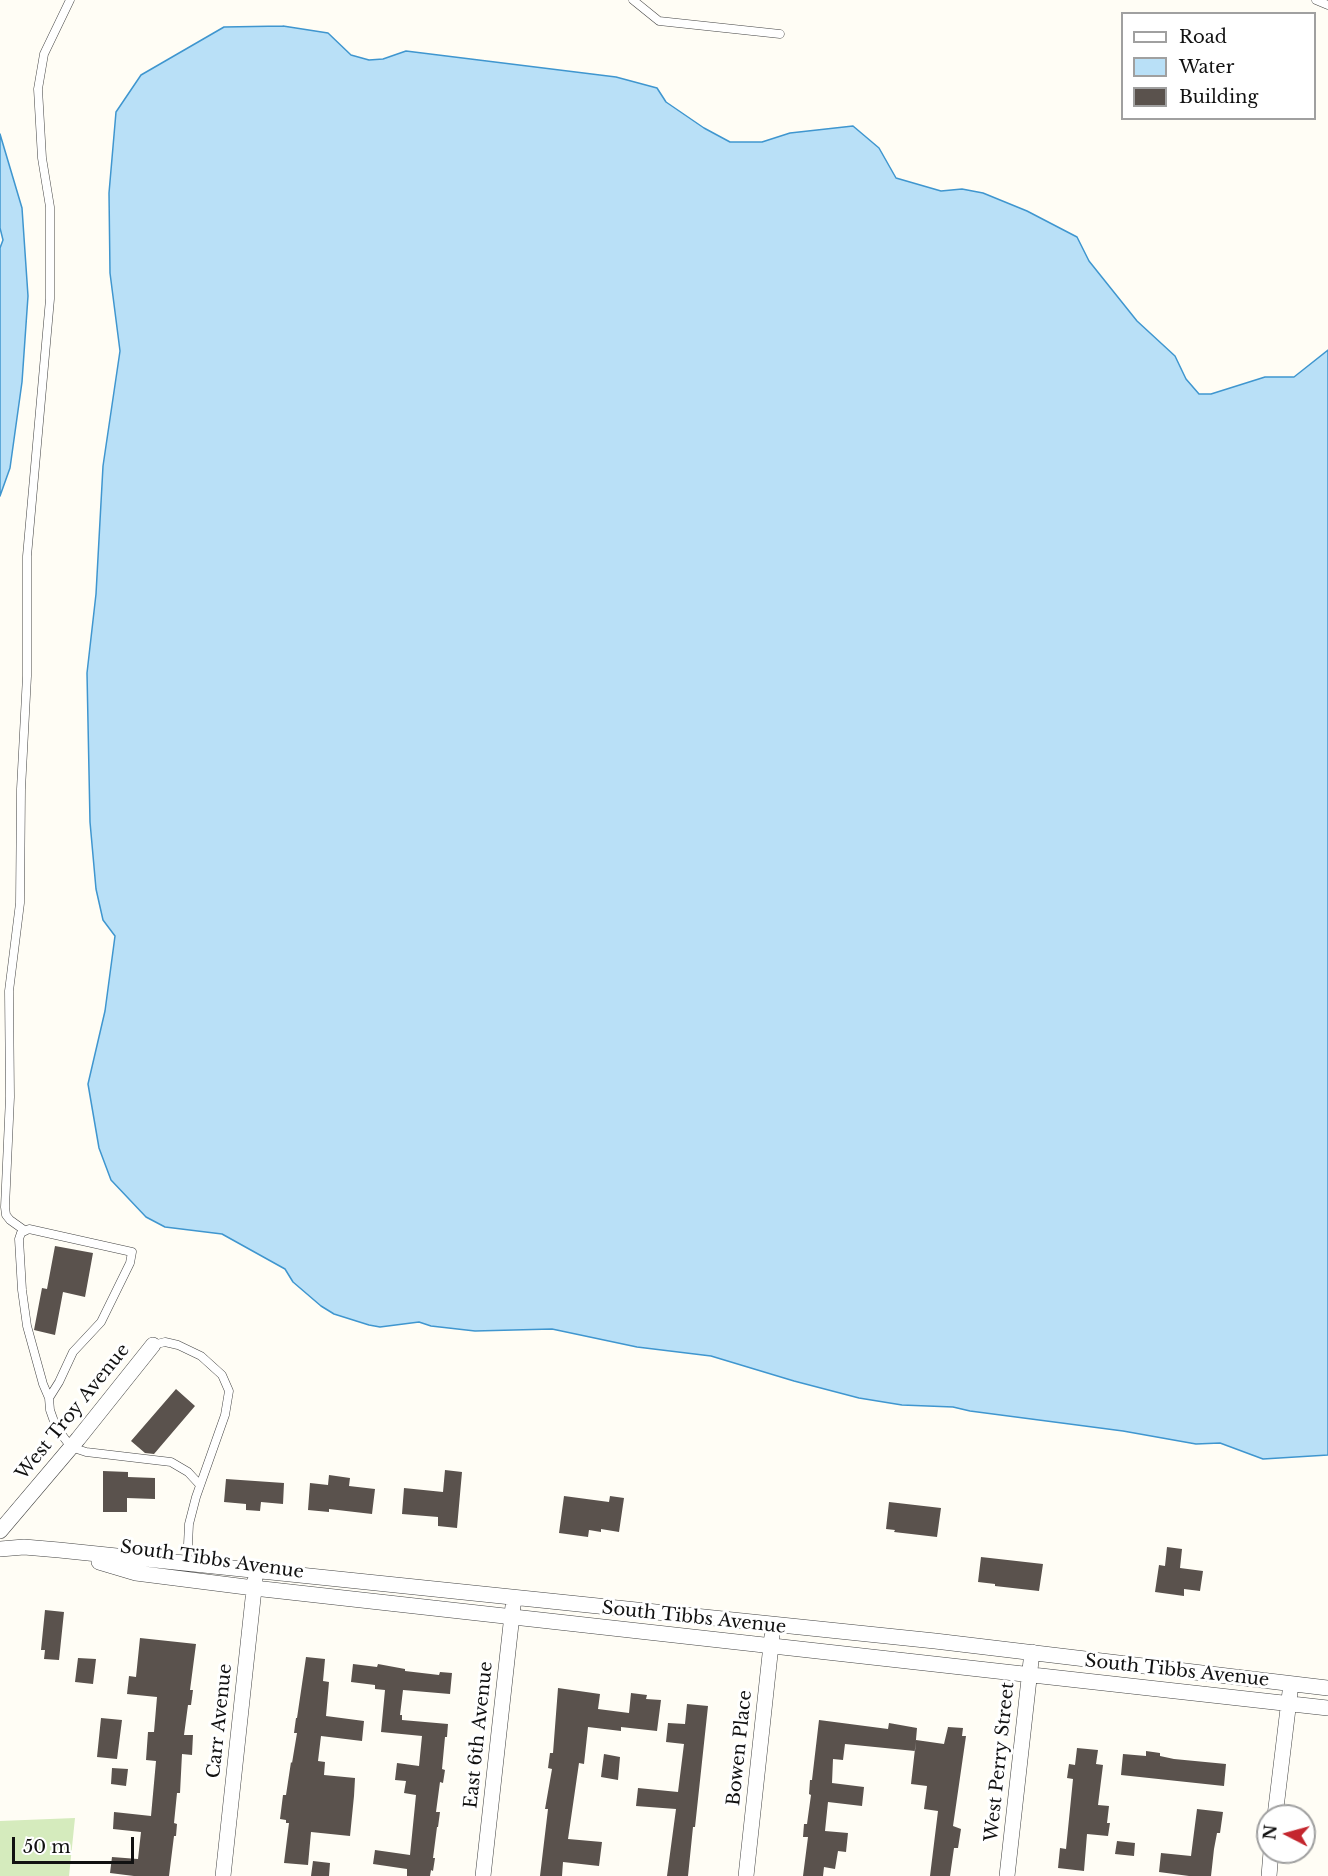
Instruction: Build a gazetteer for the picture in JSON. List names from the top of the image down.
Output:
{
  "streets": {
    "street": [
      "West Troy Avenue",
      "South Tibbs Avenue",
      "Carr Avenue",
      "East 6th Avenue",
      "Bowen Place",
      "West Perry Street"
    ]
  },
  "crossings": [
    ["South Tibbs Avenue", "Carr Avenue"],
    ["South Tibbs Avenue", "East 6th Avenue"],
    ["South Tibbs Avenue", "Bowen Place"],
    ["South Tibbs Avenue", "West Perry Street"]
  ],
  "legend": ["Road", "Water", "Building"],
  "scale_bar": "50 m",
  "north": "left"
}
